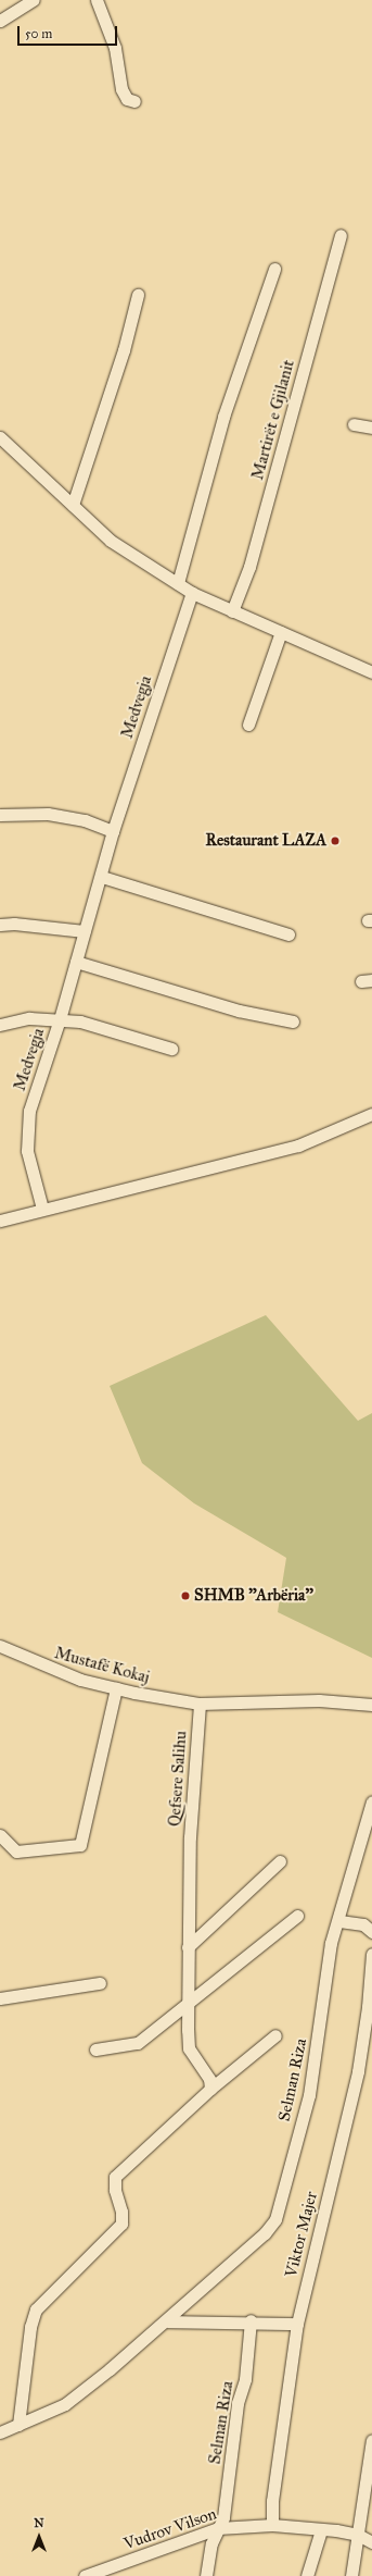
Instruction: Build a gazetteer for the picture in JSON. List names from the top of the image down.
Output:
{
  "streets": {
    "street": [
      "Martirët e Gjilanit",
      "Medvegja",
      "Mustafë Kokaj",
      "Qefsere Salihu",
      "Selman Riza",
      "Viktor Majer",
      "Vudrov Vilson"
    ]
  },
  "crossings": [
    ["Mustafë Kokaj", "Qefsere Salihu"],
    ["Selman Riza", "Vudrov Vilson"],
    ["Viktor Majer", "Vudrov Vilson"]
  ],
  "places": ["Restaurant LAZA", "SHMB ''Arbëria''"],
  "scale_bar": "50 m",
  "north": "top"
}
